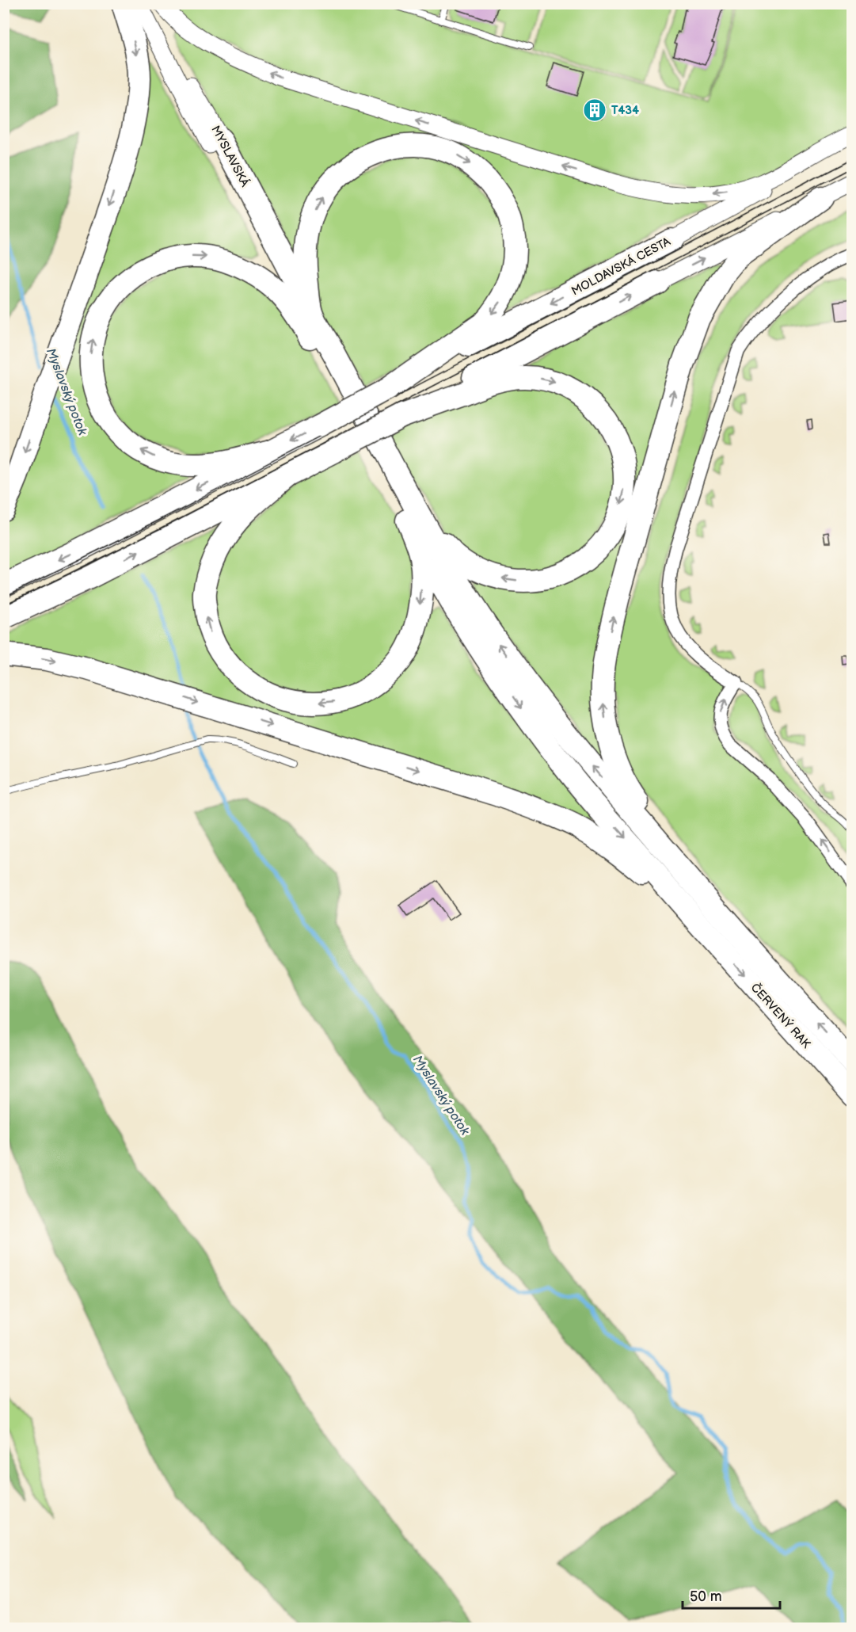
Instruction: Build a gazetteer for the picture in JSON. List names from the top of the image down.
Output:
{
  "streets": {
    "highway": ["MYSLAVSKÁ", "MOLDAVSKÁ CESTA", "ČERVENÝ RAK"]
  },
  "one_way": ["MOLDAVSKÁ CESTA"],
  "water": ["Myslavský potok"],
  "places": {
    "building": ["T434"]
  },
  "scale_bar": "50 m"
}
